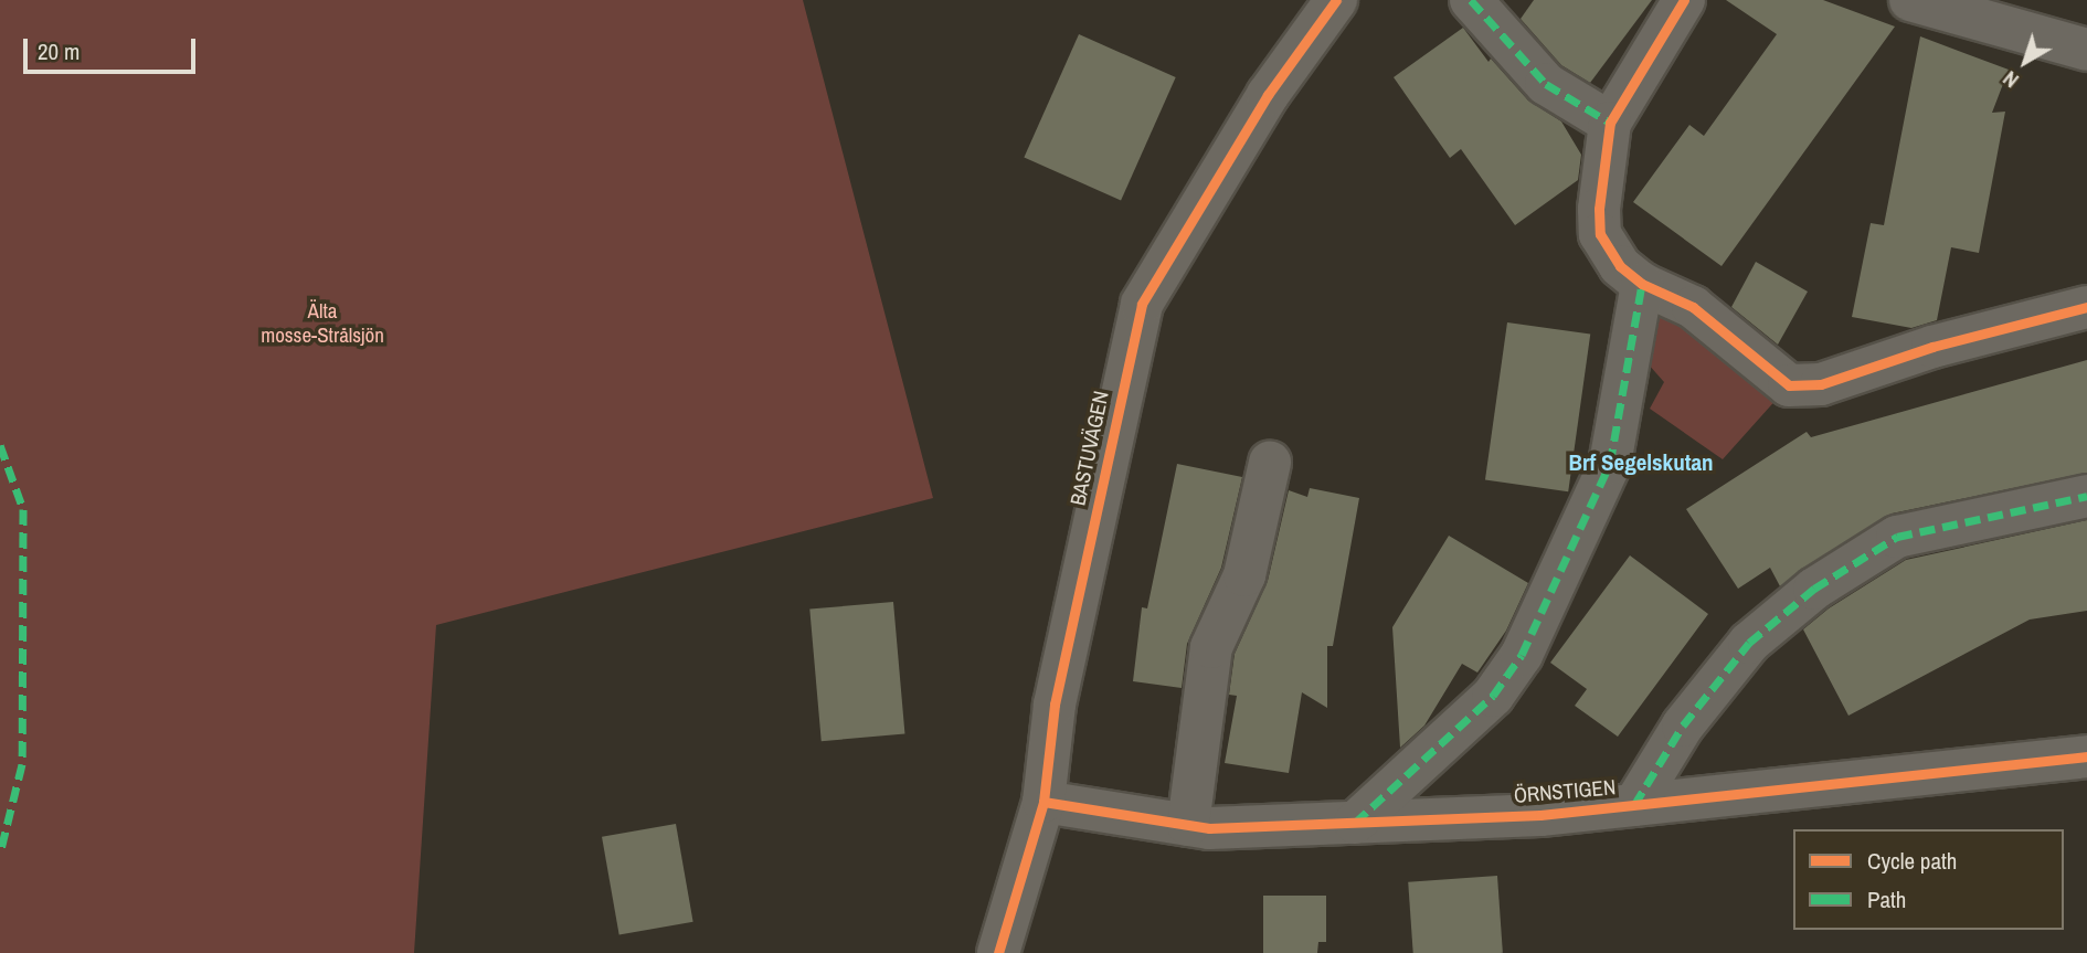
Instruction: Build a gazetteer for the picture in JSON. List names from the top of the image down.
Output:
{
  "streets": {
    "street": ["BASTUVÄGEN", "ÖRNSTIGEN"]
  },
  "crossings": [
    ["BASTUVÄGEN", "ÖRNSTIGEN"]
  ],
  "districts": ["Brf Segelskutan"],
  "parks": ["Älta mosse-Strålsjön"],
  "legend": ["Cycle path", "Path"],
  "scale_bar": "20 m",
  "north": "bottom left"
}
